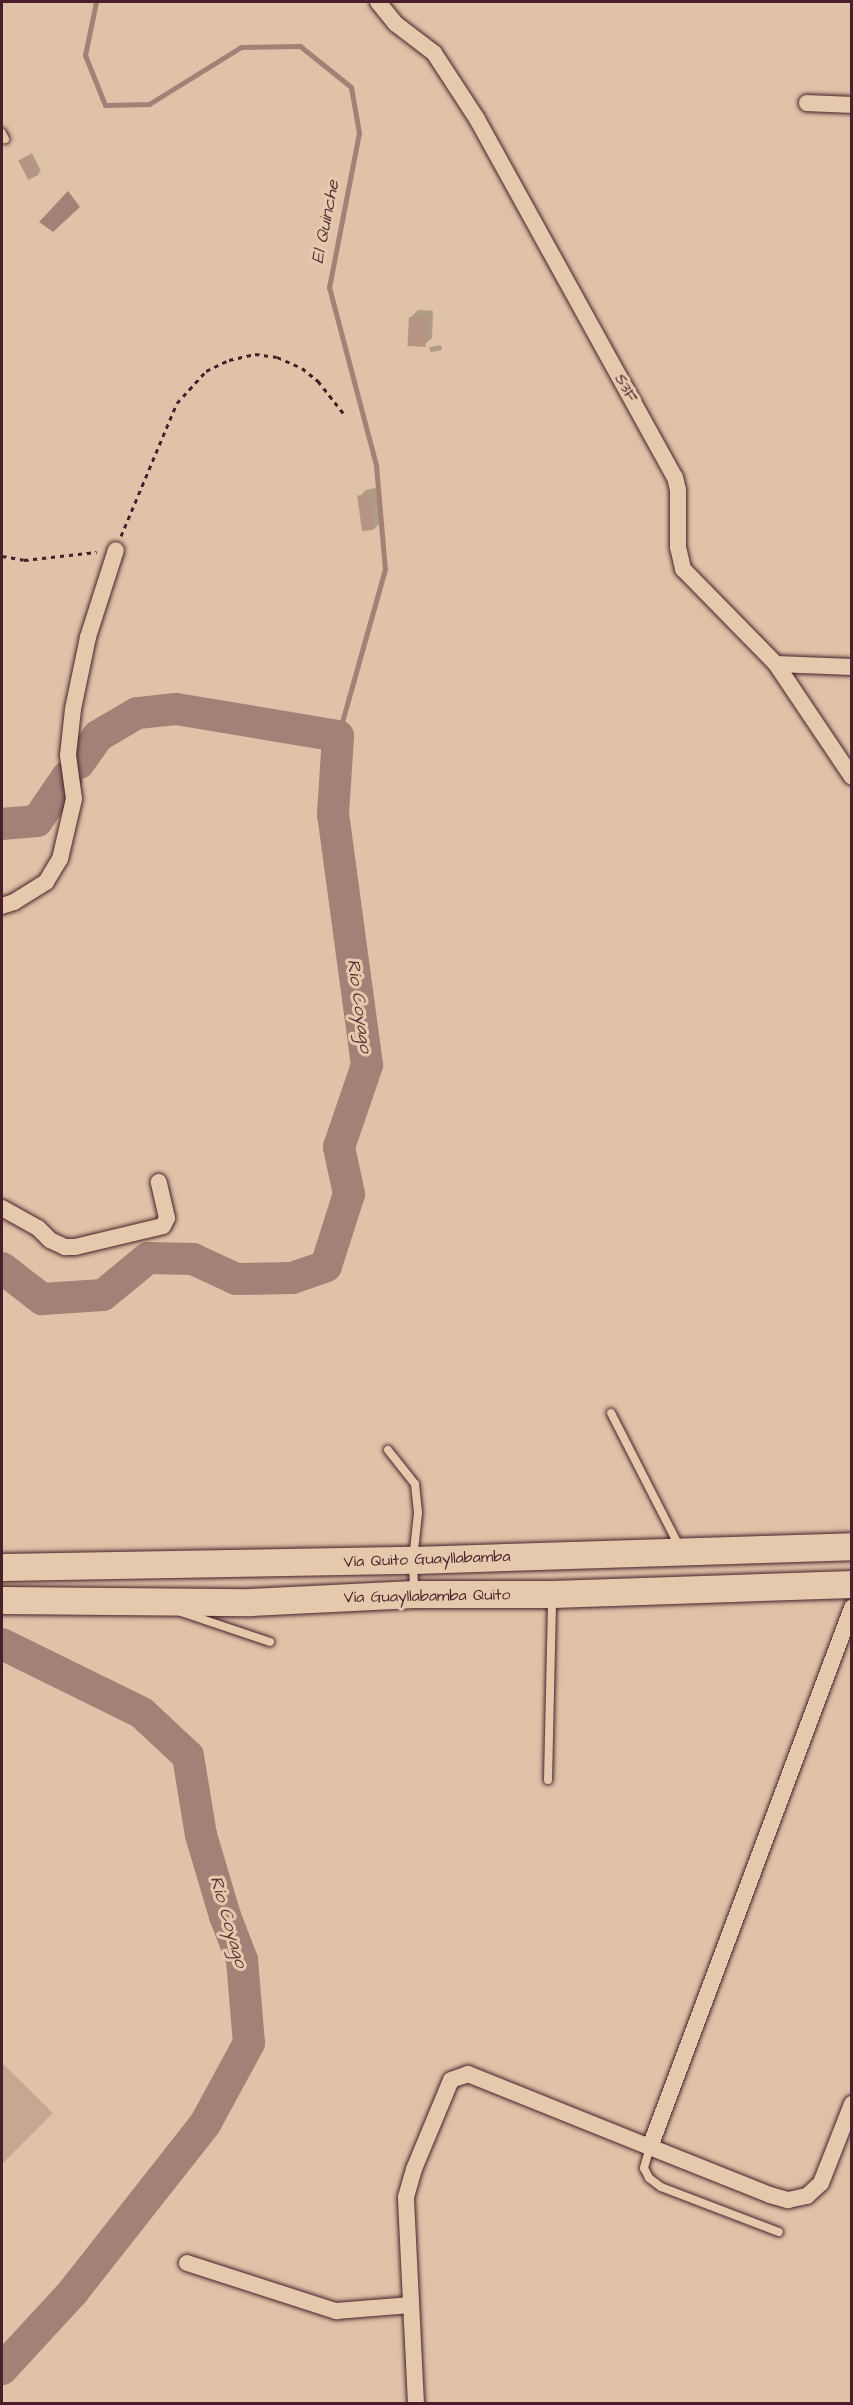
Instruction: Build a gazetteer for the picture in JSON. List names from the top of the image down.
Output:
{
  "streets": {
    "highway": ["Vía Quito Guayllabamba", "Vía Guayllabamba Quito"],
    "street": ["S3F"]
  },
  "water": ["El Quinche", "Río Coyago"]
}
